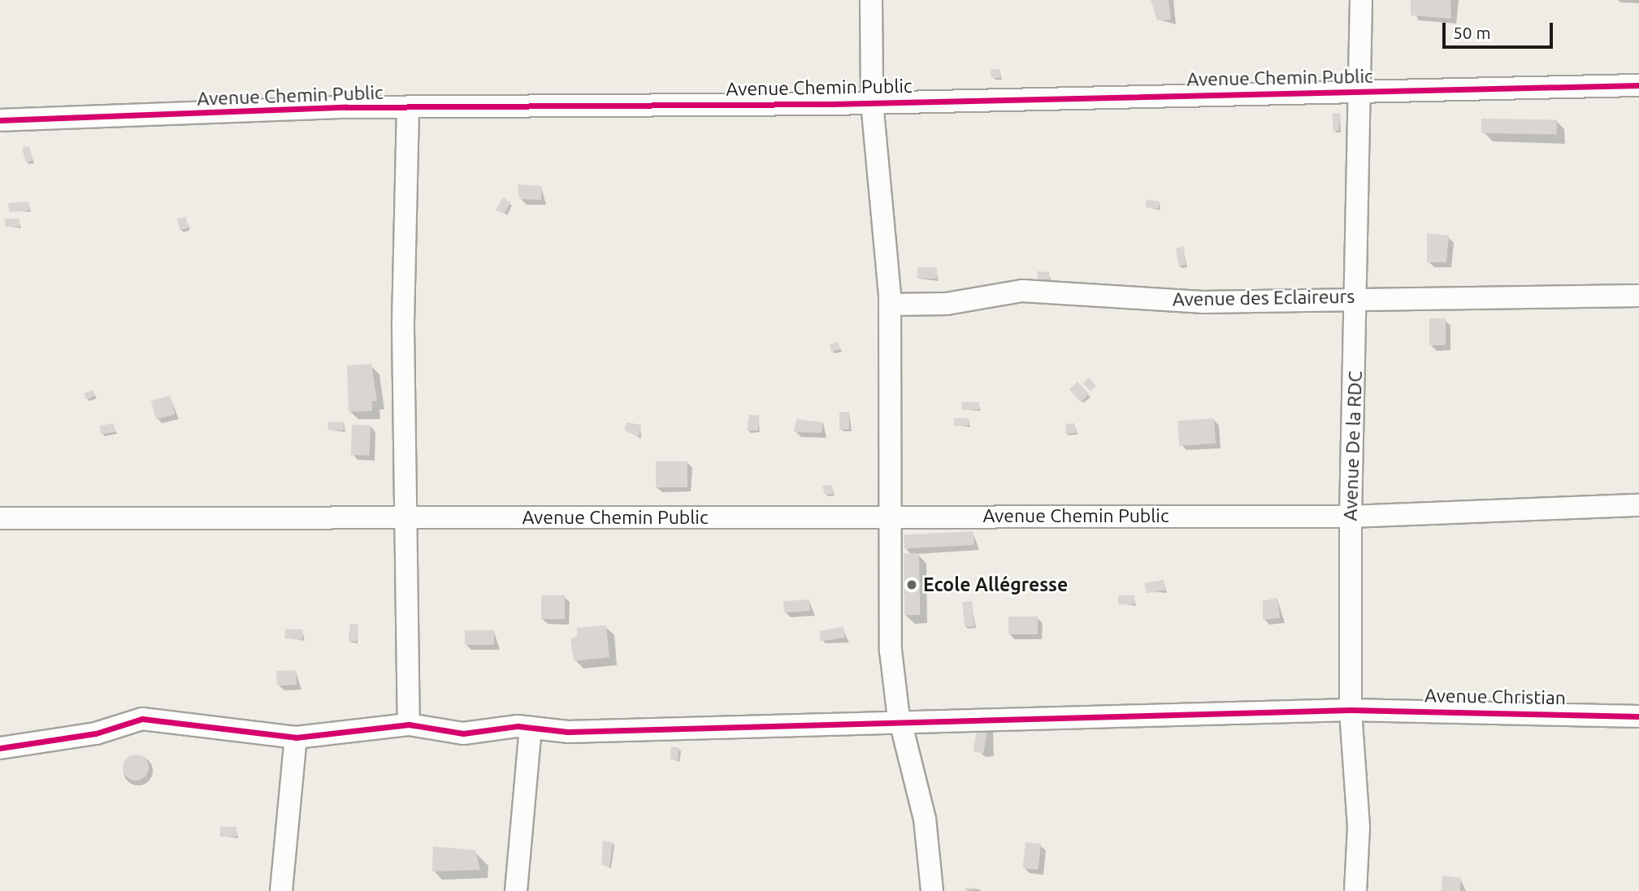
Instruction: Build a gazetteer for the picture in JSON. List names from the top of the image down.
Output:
{
  "streets": {
    "street": [
      "Avenue Chemin Public",
      "Avenue des Eclaireurs",
      "Avenue De la RDC",
      "Avenue Christian"
    ]
  },
  "crossings": [
    ["Avenue Chemin Public", "Avenue De la RDC"],
    ["Avenue des Eclaireurs", "Avenue De la RDC"],
    ["Avenue De la RDC", "Avenue Christian"]
  ],
  "places": ["Ecole Allégresse"],
  "scale_bar": "50 m"
}
